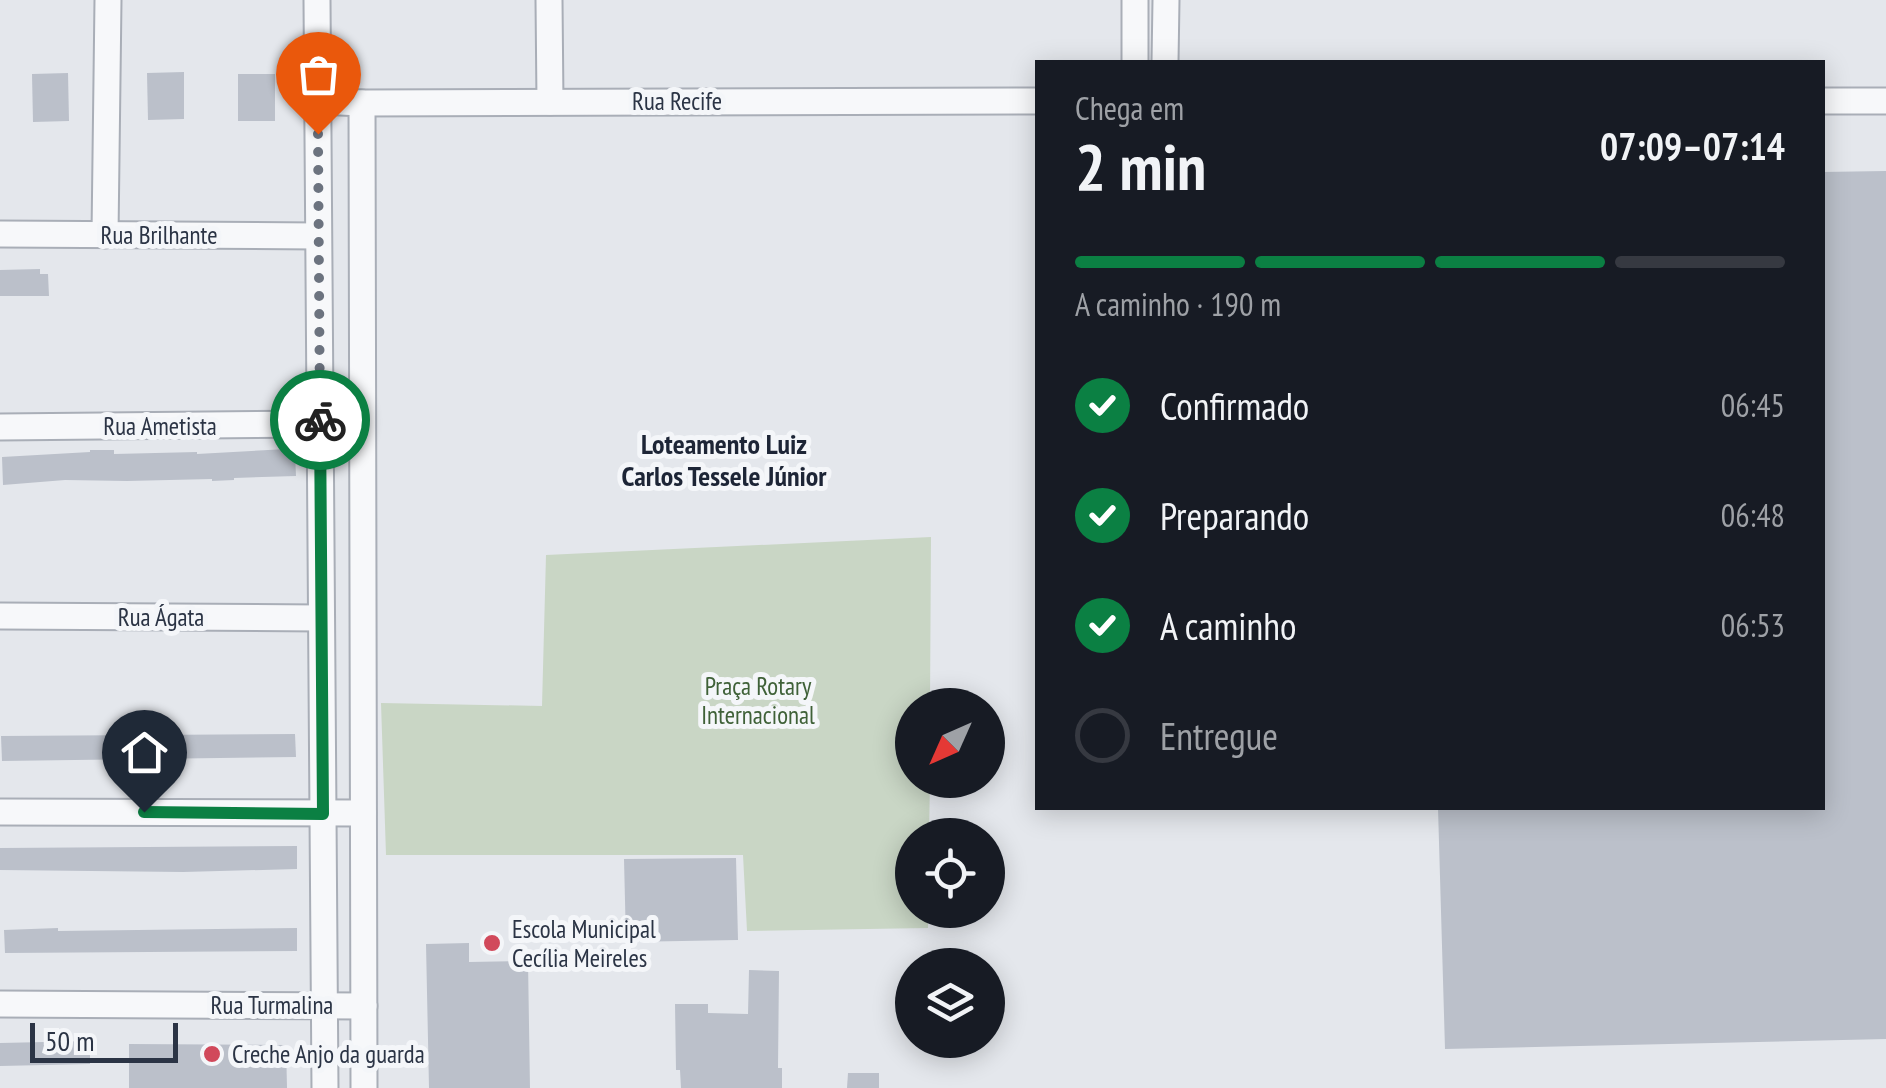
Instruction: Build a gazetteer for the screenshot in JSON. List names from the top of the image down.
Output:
{
  "streets": {
    "street": [
      "Rua Recife",
      "Rua Brilhante",
      "Rua Ametista",
      "Rua Ágata",
      "Rua Turmalina"
    ]
  },
  "districts": ["Loteamento Luiz Carlos Tessele Júnior"],
  "parks": ["Praça Rotary Internacional"],
  "places": ["Escola Municipal Cecília Meireles", "Creche Anjo da guarda"],
  "scale_bar": "50 m",
  "north": "bottom left",
  "page": {
    "heading": ["2 min", "Chega em", "07:09–07:14"],
    "bar": "A caminho · 190 m",
    "list": [
      ["Confirmado", "06:45"],
      ["Preparando", "06:48"],
      ["A caminho", "06:53"],
      "Entregue"
    ],
    "scale": "50 m"
  }
}
